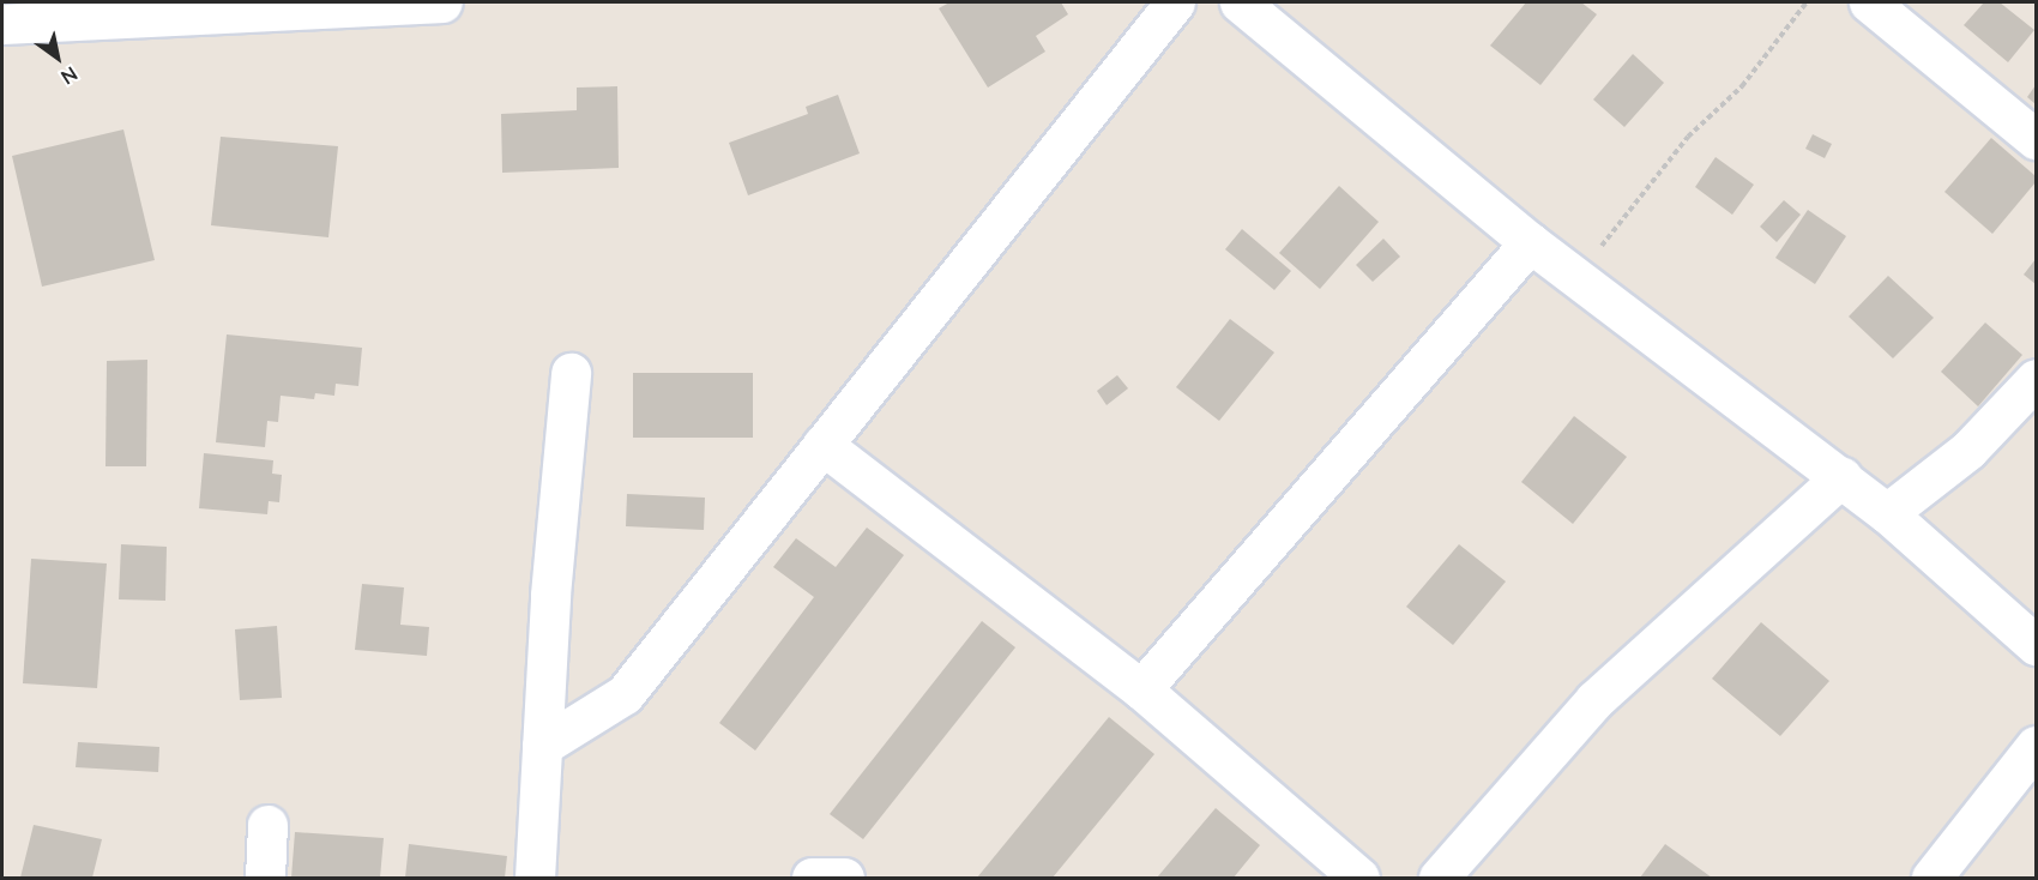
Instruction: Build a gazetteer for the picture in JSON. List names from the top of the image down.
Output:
{
  "north": "bottom right"
}
